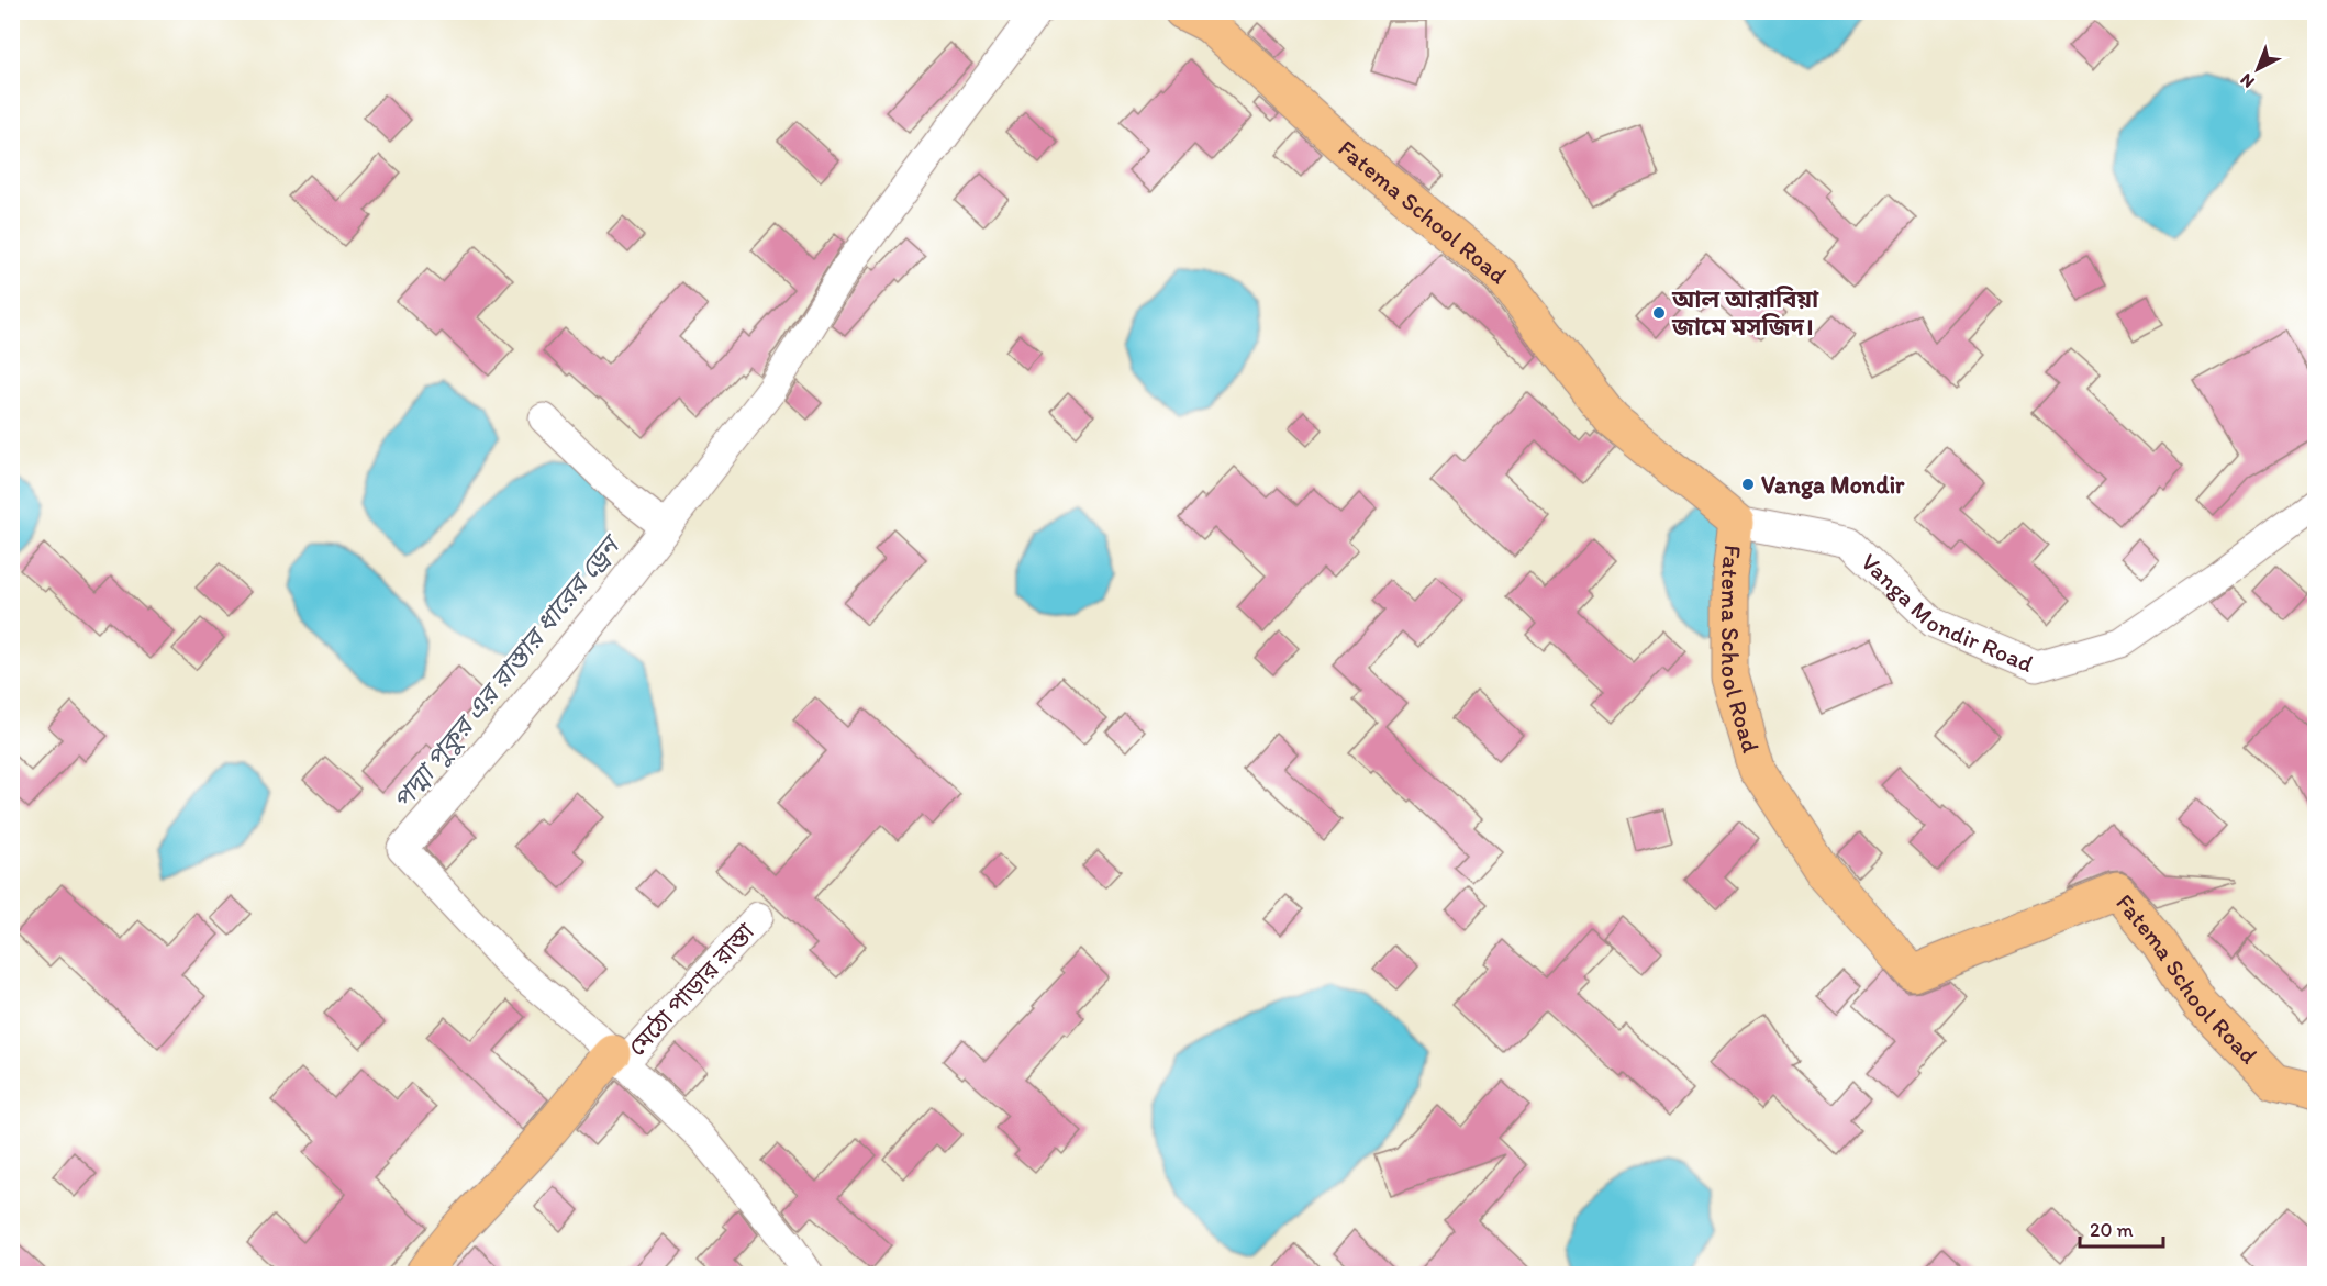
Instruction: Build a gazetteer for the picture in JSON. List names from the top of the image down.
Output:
{
  "streets": {
    "main road": ["Fatema School Road"],
    "street": ["Vanga Mondir Road", "মেঠো পাড়ার রাস্তা"]
  },
  "crossings": [
    ["Fatema School Road", "Vanga Mondir Road"]
  ],
  "water": ["পদ্মা পুকুর এর রাস্তার ধারের ড্রেন"],
  "places": ["আল আরাবিয়া জামে মসজিদ।", "Vanga Mondir"],
  "scale_bar": "20 m",
  "north": "bottom left"
}
